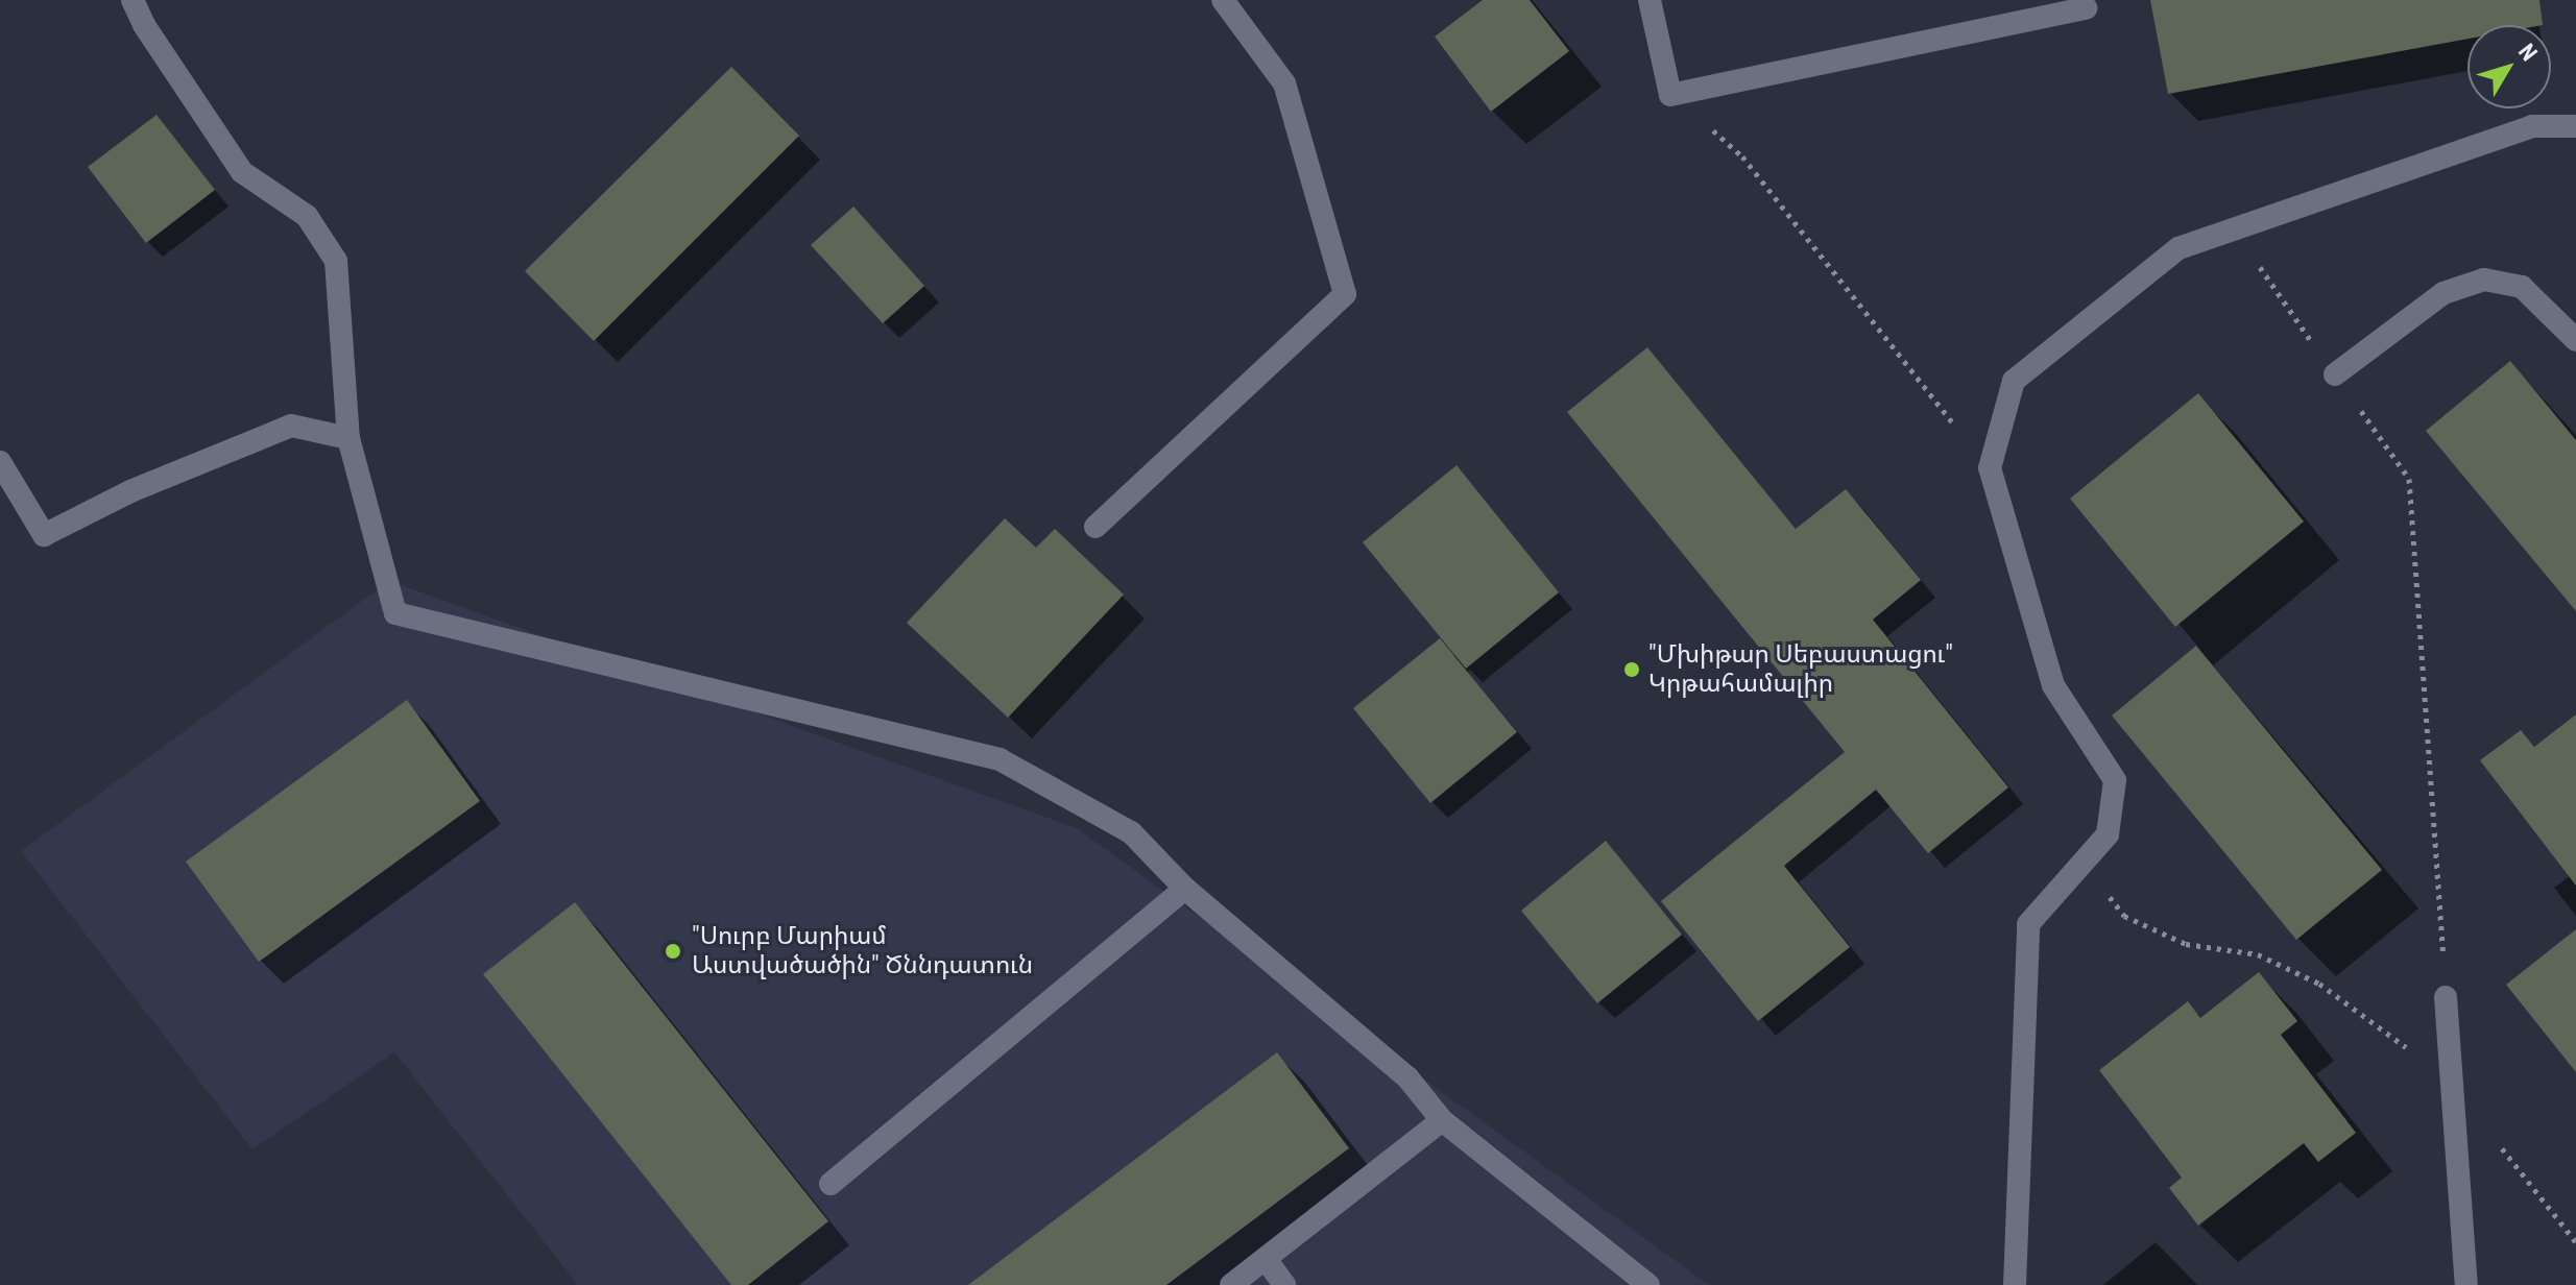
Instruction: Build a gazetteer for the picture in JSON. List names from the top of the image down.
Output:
{
  "places": ["\"Մխիթար Սեբաստացու\" Կրթահամալիր", "\"Սուրբ Մարիամ Աստվածածին\" Ծննդատուն"],
  "north": "top right"
}
